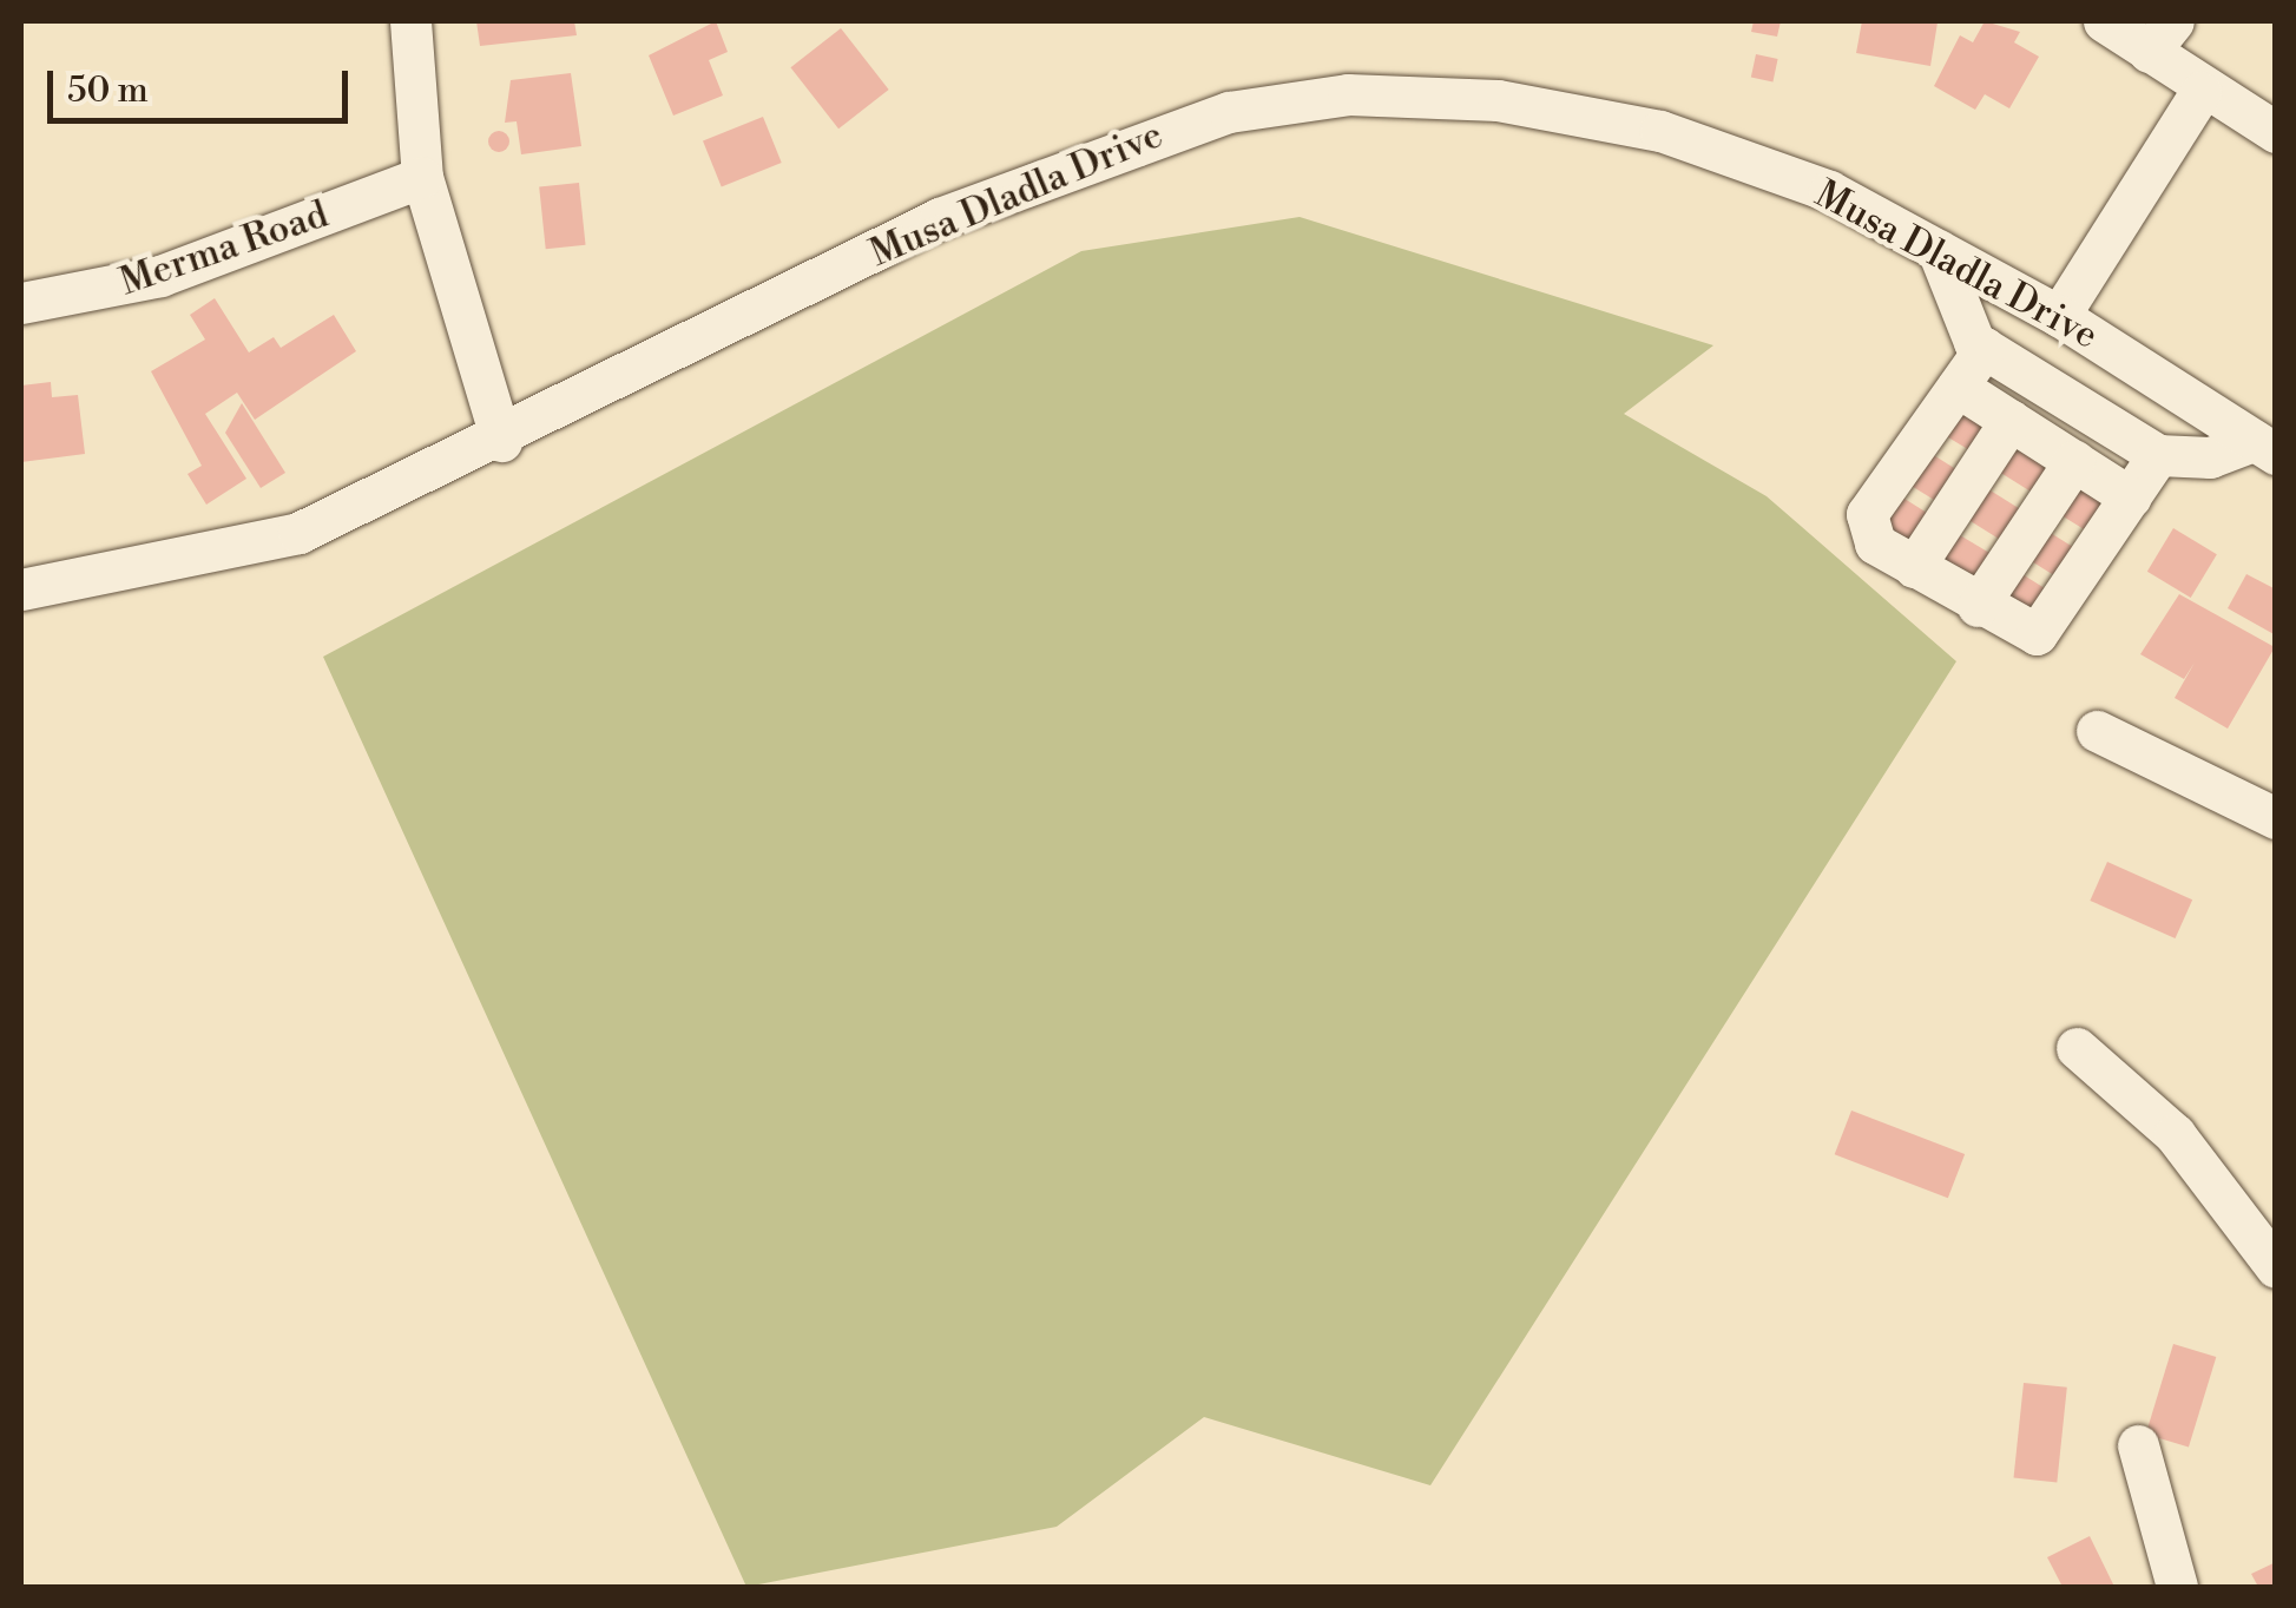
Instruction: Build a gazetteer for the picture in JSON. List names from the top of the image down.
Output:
{
  "streets": {
    "street": ["Musa Dladla Drive", "Merma Road"]
  },
  "scale_bar": "50 m"
}
